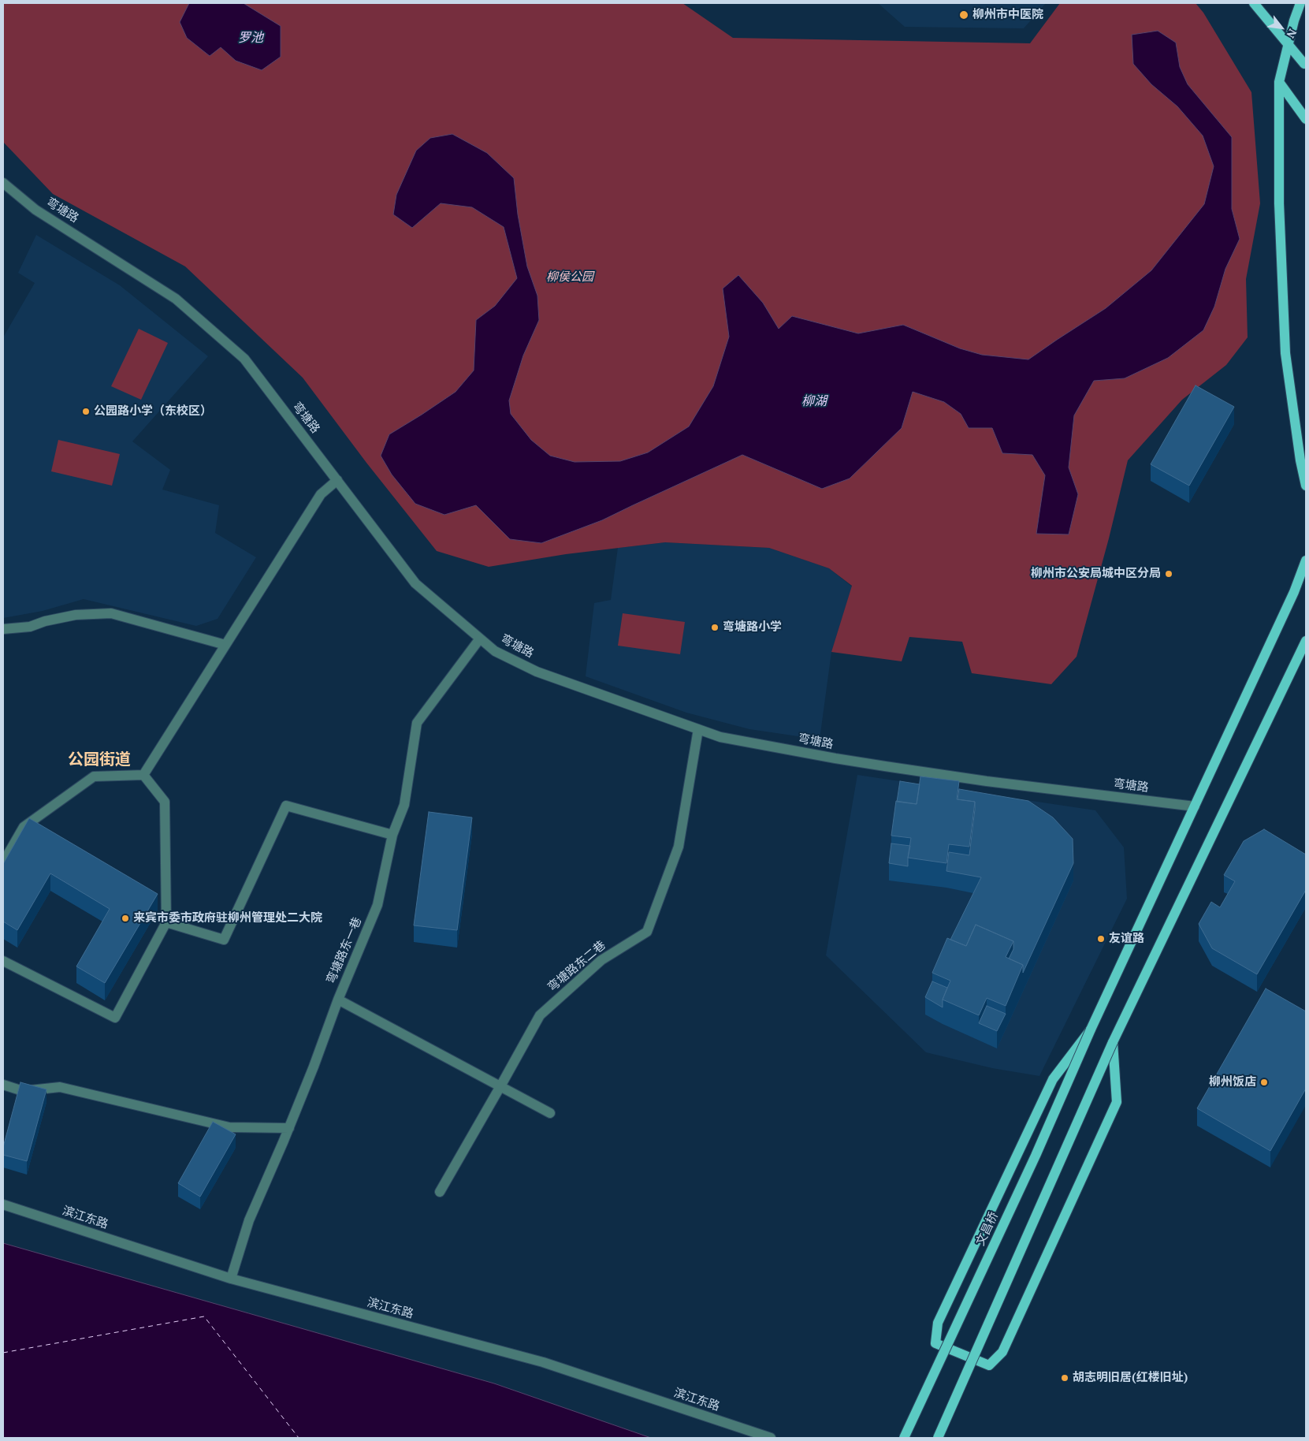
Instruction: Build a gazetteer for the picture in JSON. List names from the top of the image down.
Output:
{
  "streets": {
    "main road": ["文昌桥"],
    "street": [
      "弯塘路",
      "弯塘路东一巷",
      "弯塘路东二巷",
      "滨江东路"
    ]
  },
  "crossings": [
    ["弯塘路", "弯塘路东一巷"],
    ["弯塘路", "弯塘路东二巷"],
    ["弯塘路东一巷", "滨江东路"]
  ],
  "districts": ["公园街道"],
  "water": ["罗池", "柳湖"],
  "parks": ["柳侯公园"],
  "places": [
    "柳州市中医院",
    "公园路小学（东校区）",
    "柳州市公安局城中区分局",
    "弯塘路小学",
    "来宾市委市政府驻柳州管理处二大院",
    "友谊路",
    "柳州饭店",
    "胡志明旧居(红楼旧址)"
  ],
  "north": "bottom right"
}
